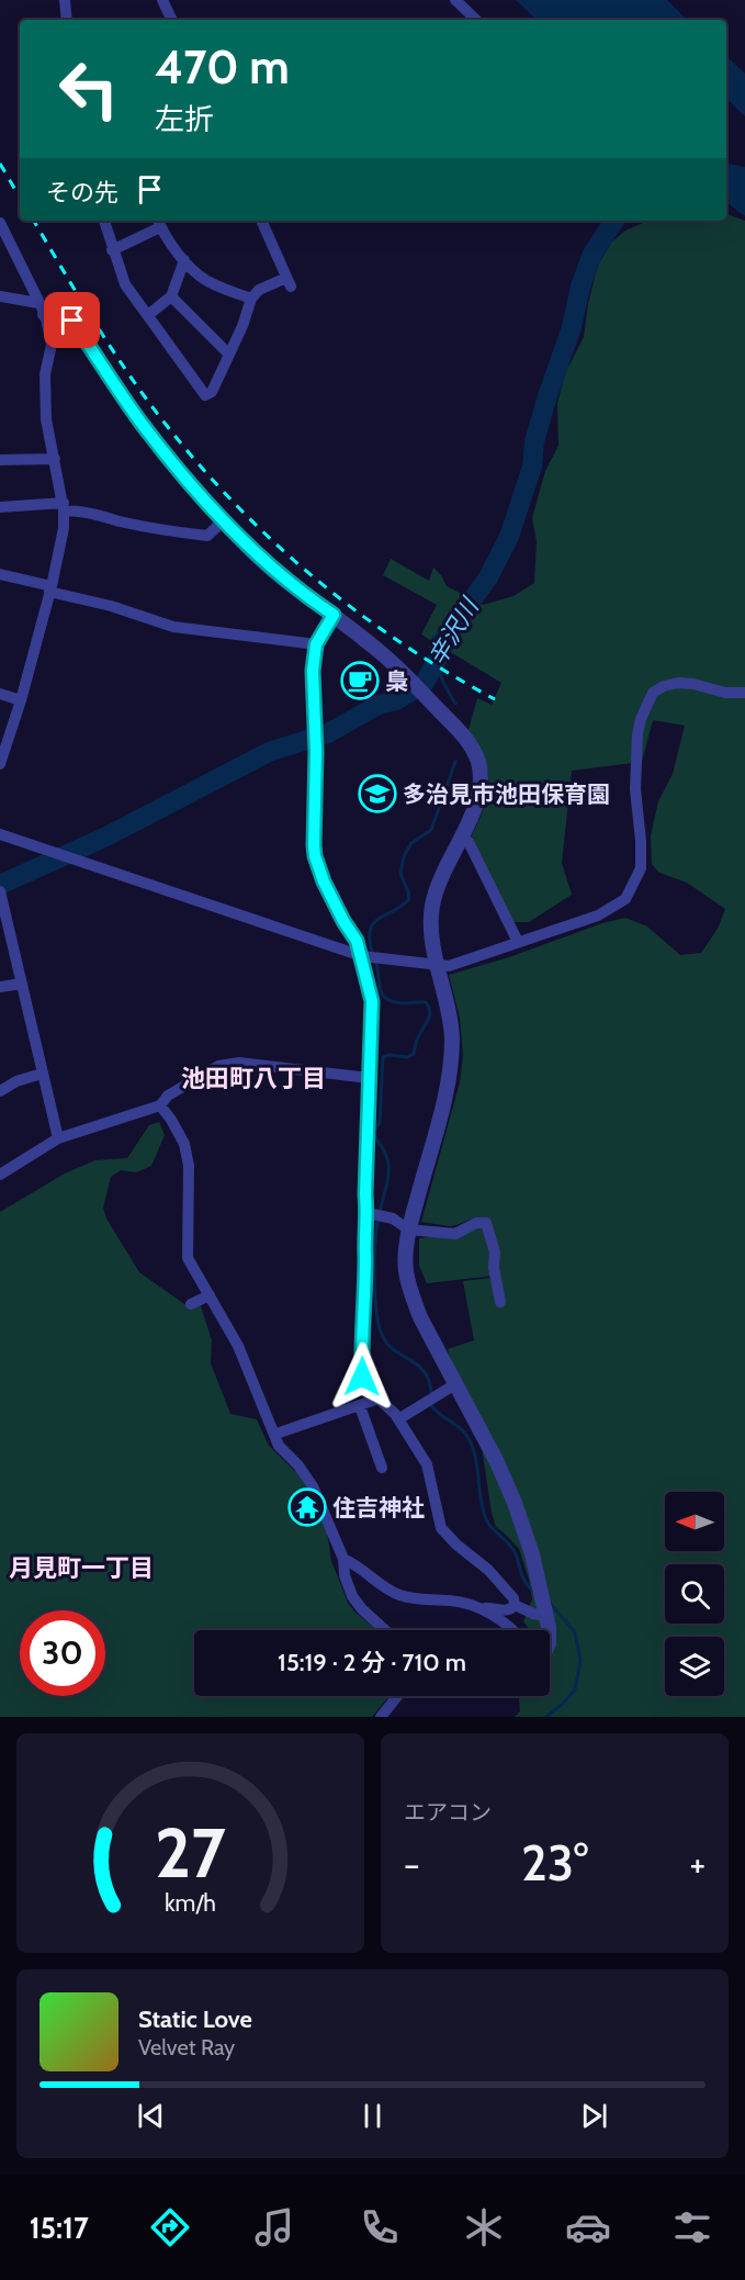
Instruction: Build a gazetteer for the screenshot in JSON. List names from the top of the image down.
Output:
{
  "districts": ["池田町八丁目", "月見町一丁目"],
  "water": ["辛沢川"],
  "places": {
    "cafe": ["梟"],
    "school or university": ["多治見市池田保育園"],
    "temple": ["住吉神社"]
  },
  "north": "left",
  "page": {
    "turn": ["470 m", "左折"],
    "then": "その先",
    "limit": "30",
    "trip": "15:19 · 2 分 · 710 m",
    "tile": "エアコン",
    "heat": ["−", "23°", "+"],
    "song": ["Static Love", "Velvet Ray"],
    "tabs": "15:17",
    "gauge": ["27", "km/h"]
  }
}
